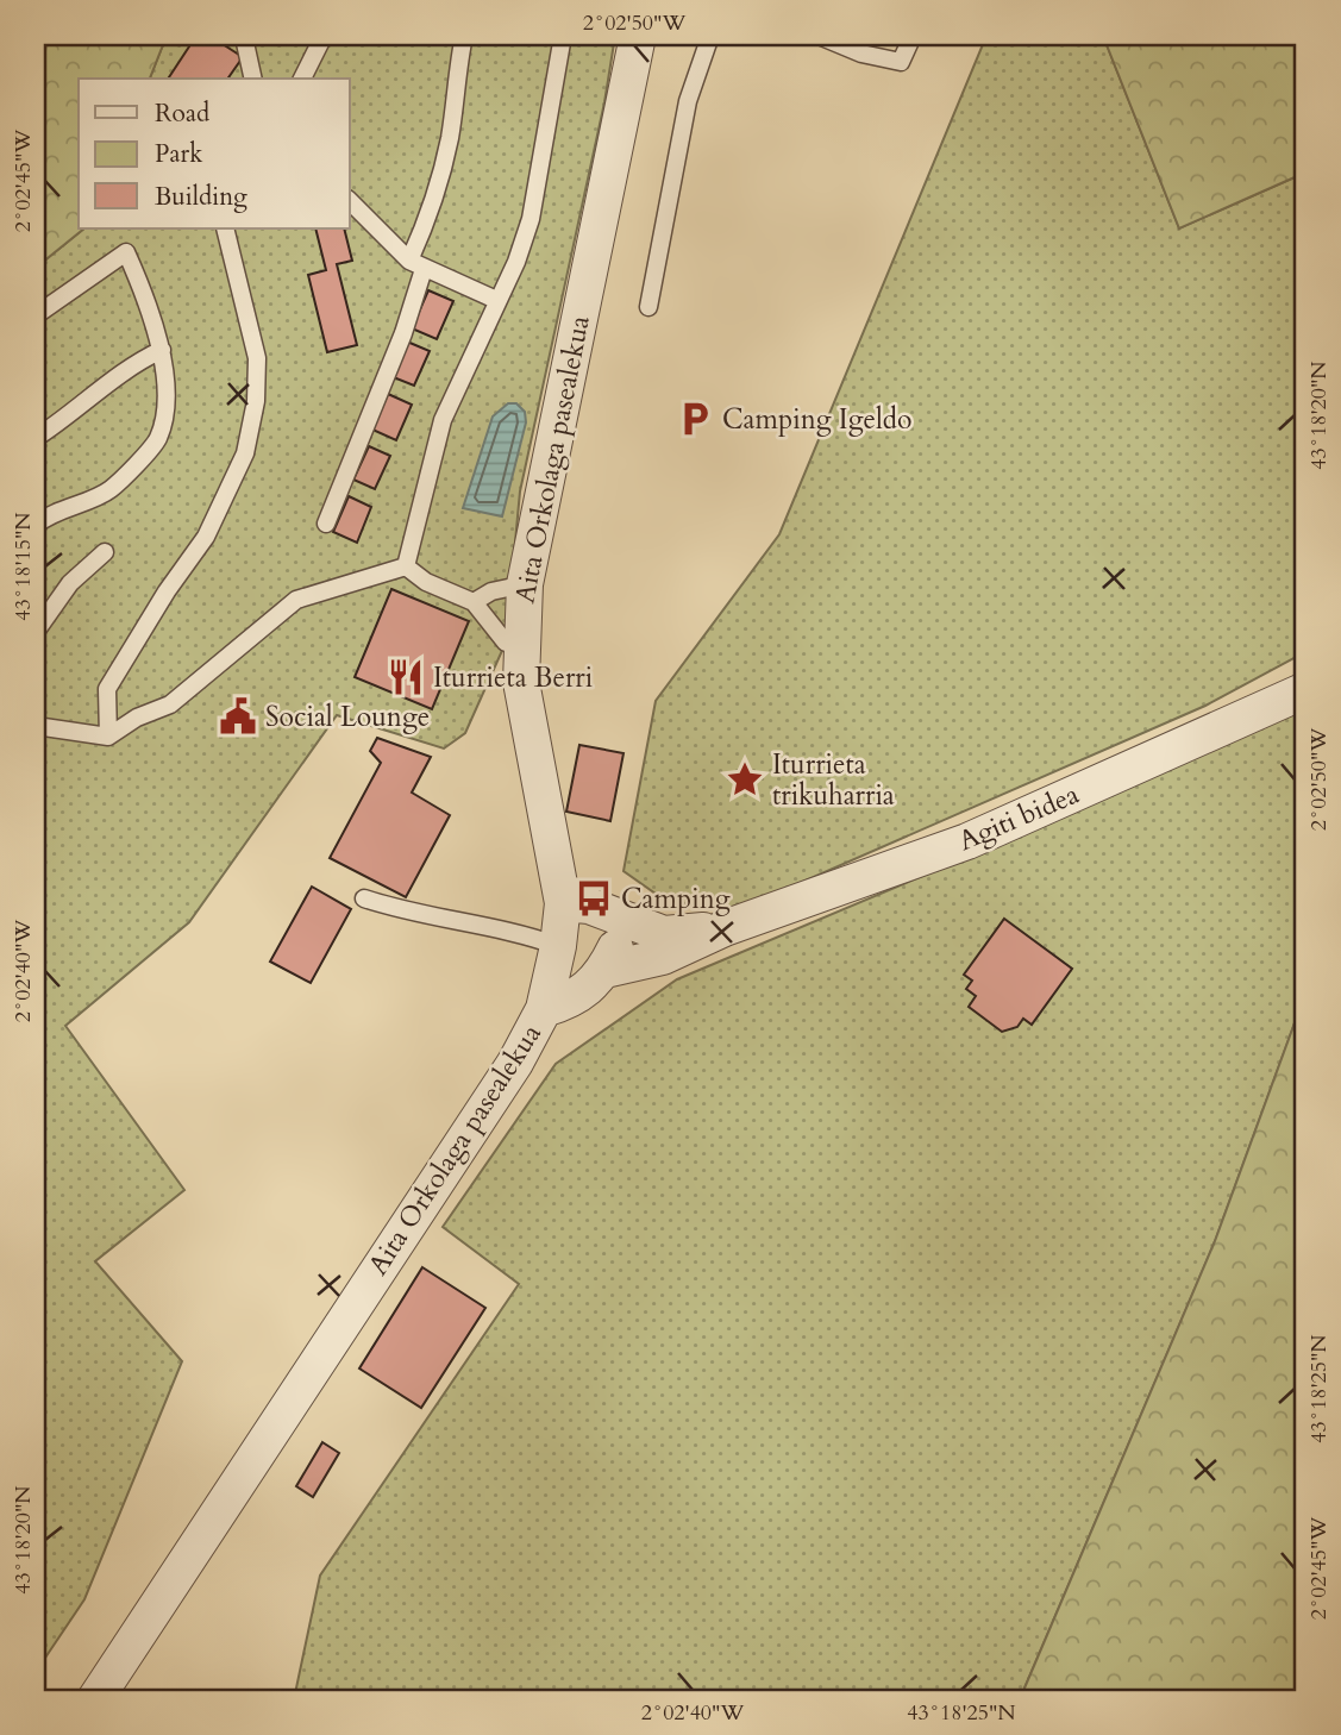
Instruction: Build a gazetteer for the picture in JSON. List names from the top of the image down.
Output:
{
  "streets": {
    "street": ["Aita Orkolaga pasealekua", "Agiti bidea"]
  },
  "crossings": [
    ["Aita Orkolaga pasealekua", "Agiti bidea"]
  ],
  "places": {
    "parking": ["Camping Igeldo"],
    "restaurant": ["Iturrieta Berri"],
    "public building": ["Social Lounge"],
    "place": ["Iturrieta trikuharria"],
    "bus stop": ["Camping"]
  },
  "legend": ["Road", "Park", "Building"],
  "coordinates": [
    "2°02'50\"W",
    "2°02'45\"W",
    "43°18'20\"N",
    "43°18'15\"N",
    "2°02'40\"W",
    "43°18'25\"N"
  ]
}
